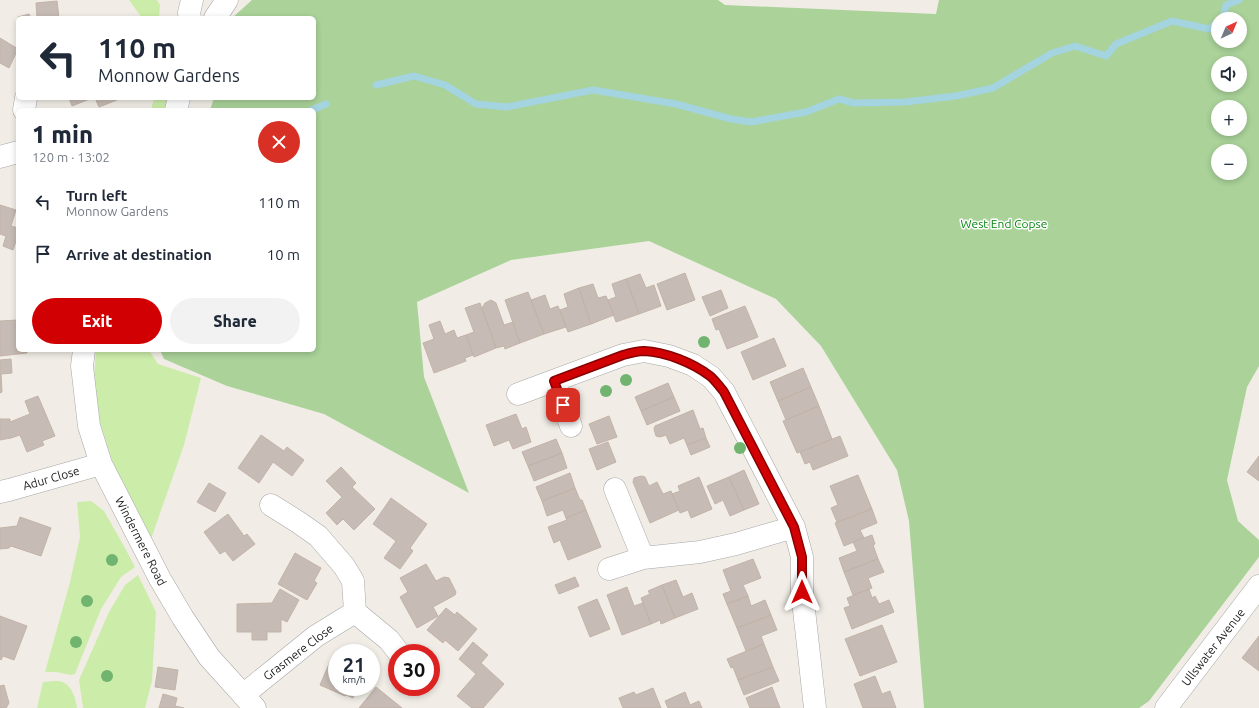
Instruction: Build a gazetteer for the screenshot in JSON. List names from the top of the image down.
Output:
{
  "streets": {
    "street": [
      "Adur Close",
      "Windermere Road",
      "Ullswater Avenue",
      "Grasmere Close"
    ]
  },
  "crossings": [
    ["Adur Close", "Windermere Road"],
    ["Windermere Road", "Grasmere Close"]
  ],
  "parks": ["West End Copse"],
  "north": "top right",
  "page": {
    "map_buttons": ["+", "−"],
    "turn": ["110 m", "Monnow Gardens"],
    "heading": ["1 min", "120 m · 13:02"],
    "list": [
      {
        "name": "Turn left",
        "note": "Monnow Gardens",
        "value": "110 m"
      },
      {
        "name": "Arrive at destination",
        "value": "10 m"
      }
    ],
    "buttons": ["Exit", "Share"],
    "speed": "21 km/h",
    "limit": "30"
  }
}
